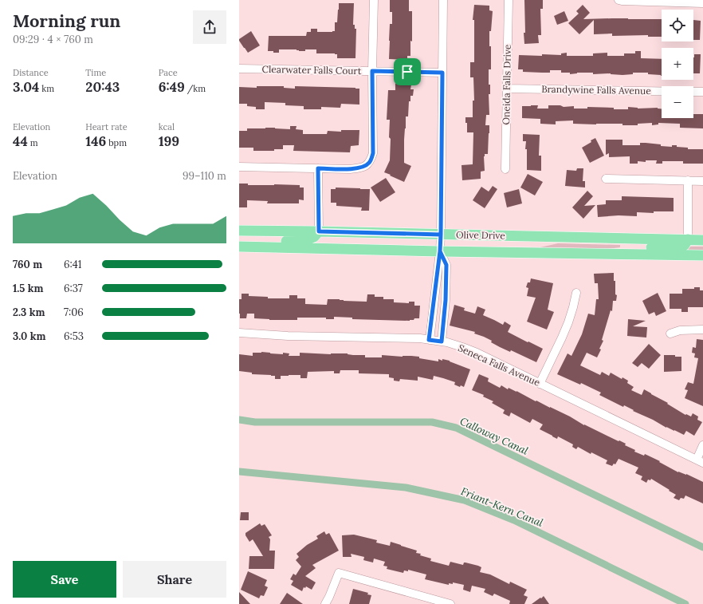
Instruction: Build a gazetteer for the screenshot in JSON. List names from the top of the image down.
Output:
{
  "streets": {
    "main road": ["Olive Drive"],
    "street": [
      "Clearwater Falls Court",
      "Oneida Falls Drive",
      "Brandywine Falls Avenue",
      "Seneca Falls Avenue"
    ]
  },
  "crossings": [
    ["Oneida Falls Drive", "Brandywine Falls Avenue"]
  ],
  "water": ["Calloway Canal", "Friant-Kern Canal"],
  "page": {
    "heading": ["Morning run", "09:29 · 4 × 760 m"],
    "map_buttons": ["+", "−"],
    "stats": [
      ["Distance", "3.04 km"],
      ["Time", "20:43"],
      ["Pace", "6:49 /km"],
      ["Elevation", "44 m"],
      ["Heart rate", "146 bpm"],
      ["kcal", "199"]
    ],
    "chart": ["Elevation", "99–110 m"],
    "list": [
      {
        "name": "760 m",
        "note": "6:41"
      },
      {
        "name": "1.5 km",
        "note": "6:37"
      },
      {
        "name": "2.3 km",
        "note": "7:06"
      },
      {
        "name": "3.0 km",
        "note": "6:53"
      }
    ],
    "buttons": ["Save", "Share"]
  }
}
